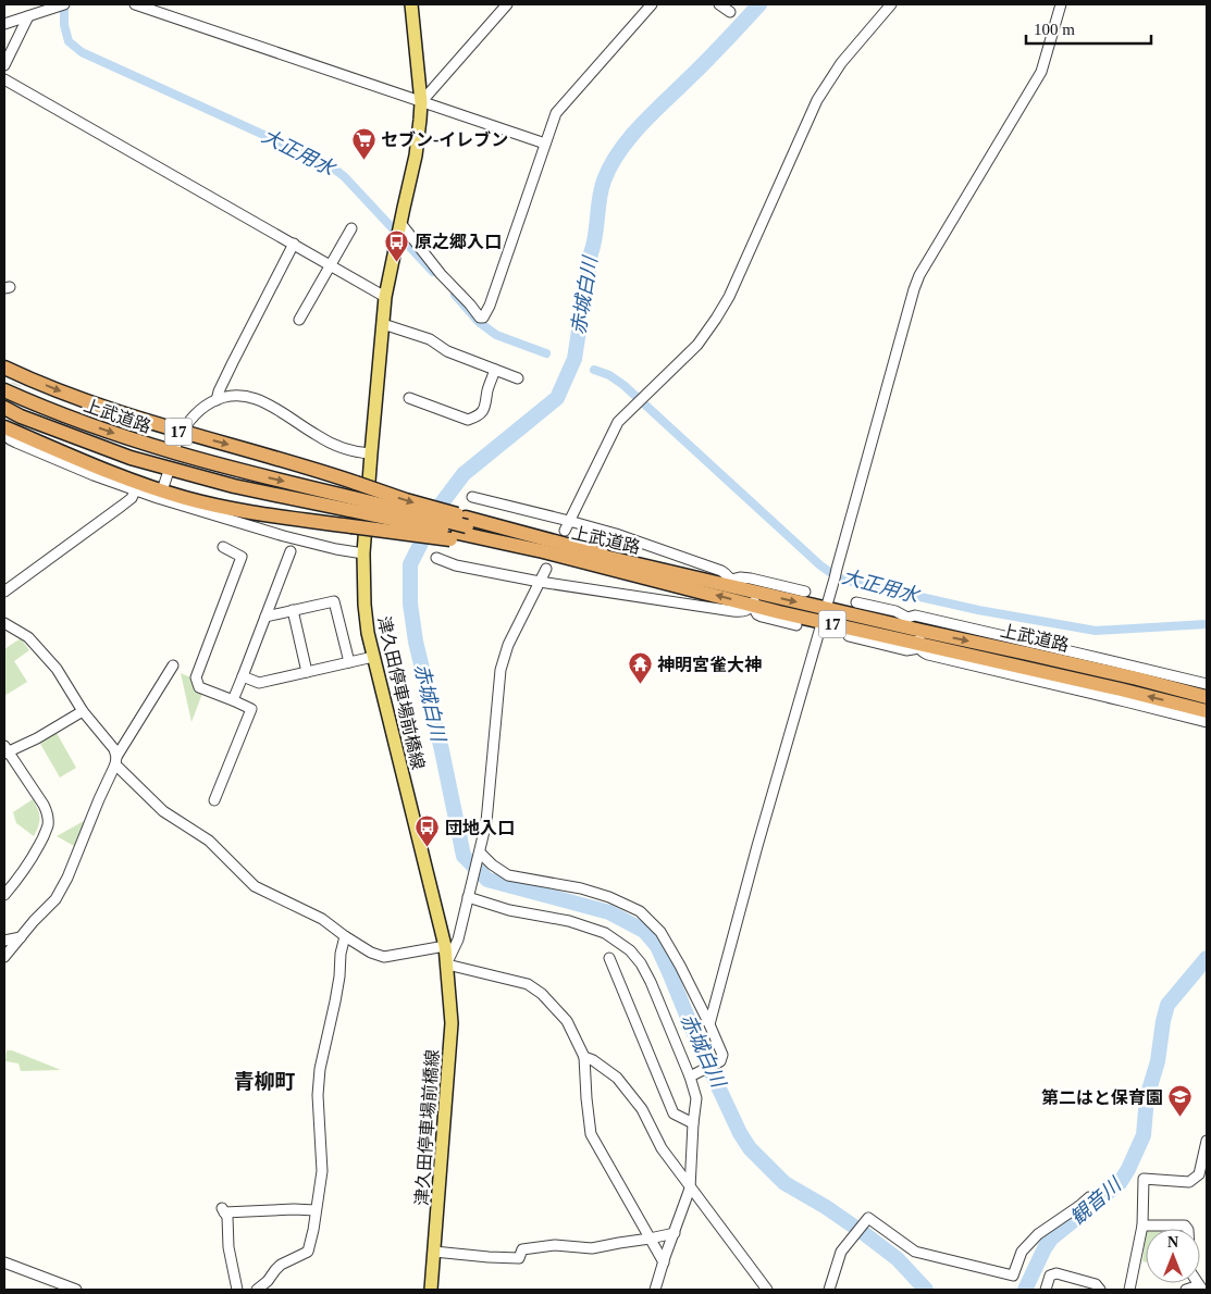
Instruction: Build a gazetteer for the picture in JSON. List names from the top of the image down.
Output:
{
  "streets": {
    "highway": ["上武道路", "17"],
    "main road": ["津久田停車場前橋線"]
  },
  "crossings": [
    ["上武道路", "17"]
  ],
  "districts": ["青柳町"],
  "water": ["大正用水", "赤城白川", "観音川"],
  "places": {
    "supermarket": ["セブン-イレブン"],
    "bus stop": ["原之郷入口", "団地入口"],
    "temple": ["神明宮雀大神"],
    "school or university": ["第二はと保育園"]
  },
  "scale_bar": "100 m",
  "north": "top"
}
